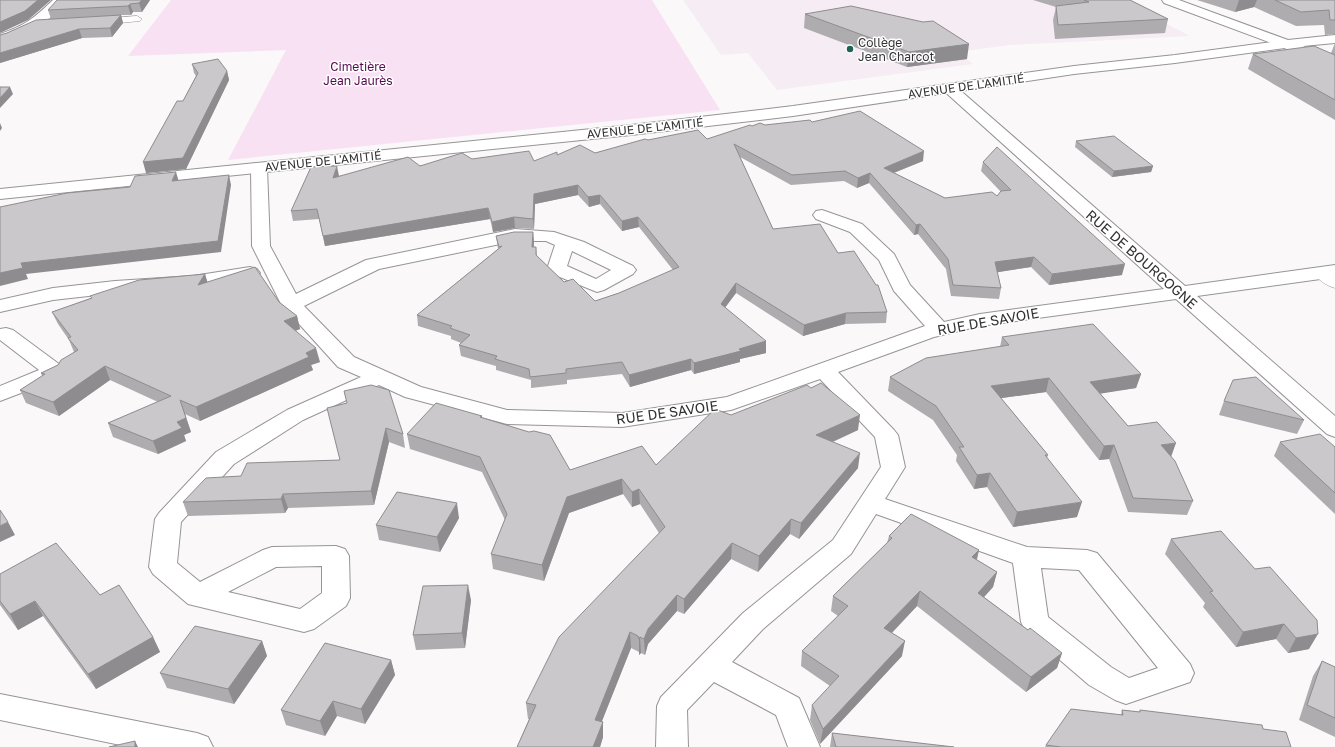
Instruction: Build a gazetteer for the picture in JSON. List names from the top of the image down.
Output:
{
  "streets": {
    "street": ["AVENUE DE L'AMITIÉ", "RUE DE BOURGOGNE", "RUE DE SAVOIE"]
  },
  "crossings": [
    ["AVENUE DE L'AMITIÉ", "RUE DE BOURGOGNE"],
    ["AVENUE DE L'AMITIÉ", "RUE DE SAVOIE"],
    ["RUE DE BOURGOGNE", "RUE DE SAVOIE"]
  ],
  "parks": ["Cimetière Jean Jaurès"],
  "places": ["Collège Jean Charcot"]
}
